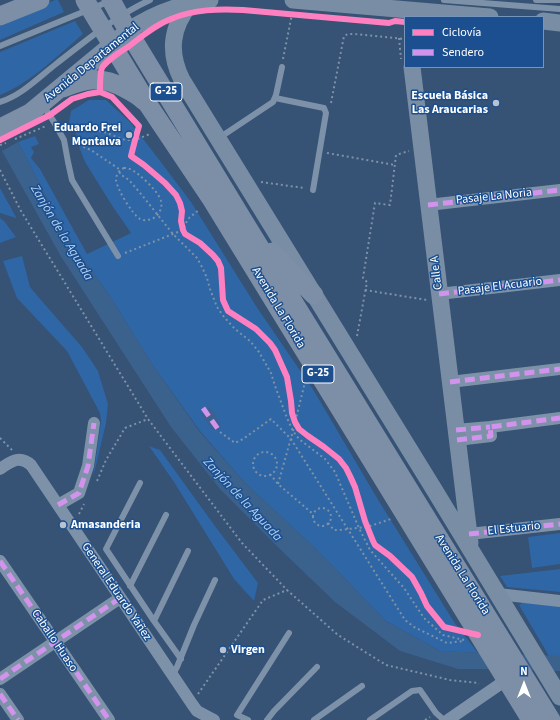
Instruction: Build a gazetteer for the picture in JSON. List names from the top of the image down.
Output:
{
  "streets": {
    "main road": ["Avenida Departamental", "G-25", "Avenida La Florida"],
    "street": [
      "Pasaje La Noria",
      "Calle A",
      "Pasaje El Acuario",
      "El Estuario",
      "General Eduardo Yañez",
      "Caballo Huaso"
    ]
  },
  "crossings": [
    ["Avenida Departamental", "Avenida La Florida"],
    ["Pasaje La Noria", "Calle A"],
    ["Calle A", "Pasaje El Acuario"],
    ["Calle A", "Avenida La Florida"],
    ["Calle A", "El Estuario"],
    ["Avenida La Florida", "El Estuario"]
  ],
  "water": ["Zanjón de la Aguada"],
  "places": [
    "Escuela Básica Las Araucarias",
    "Eduardo Frei Montalva",
    "Amasanderia",
    "Virgen"
  ],
  "legend": ["Ciclovía", "Sendero"],
  "north": "top"
}
